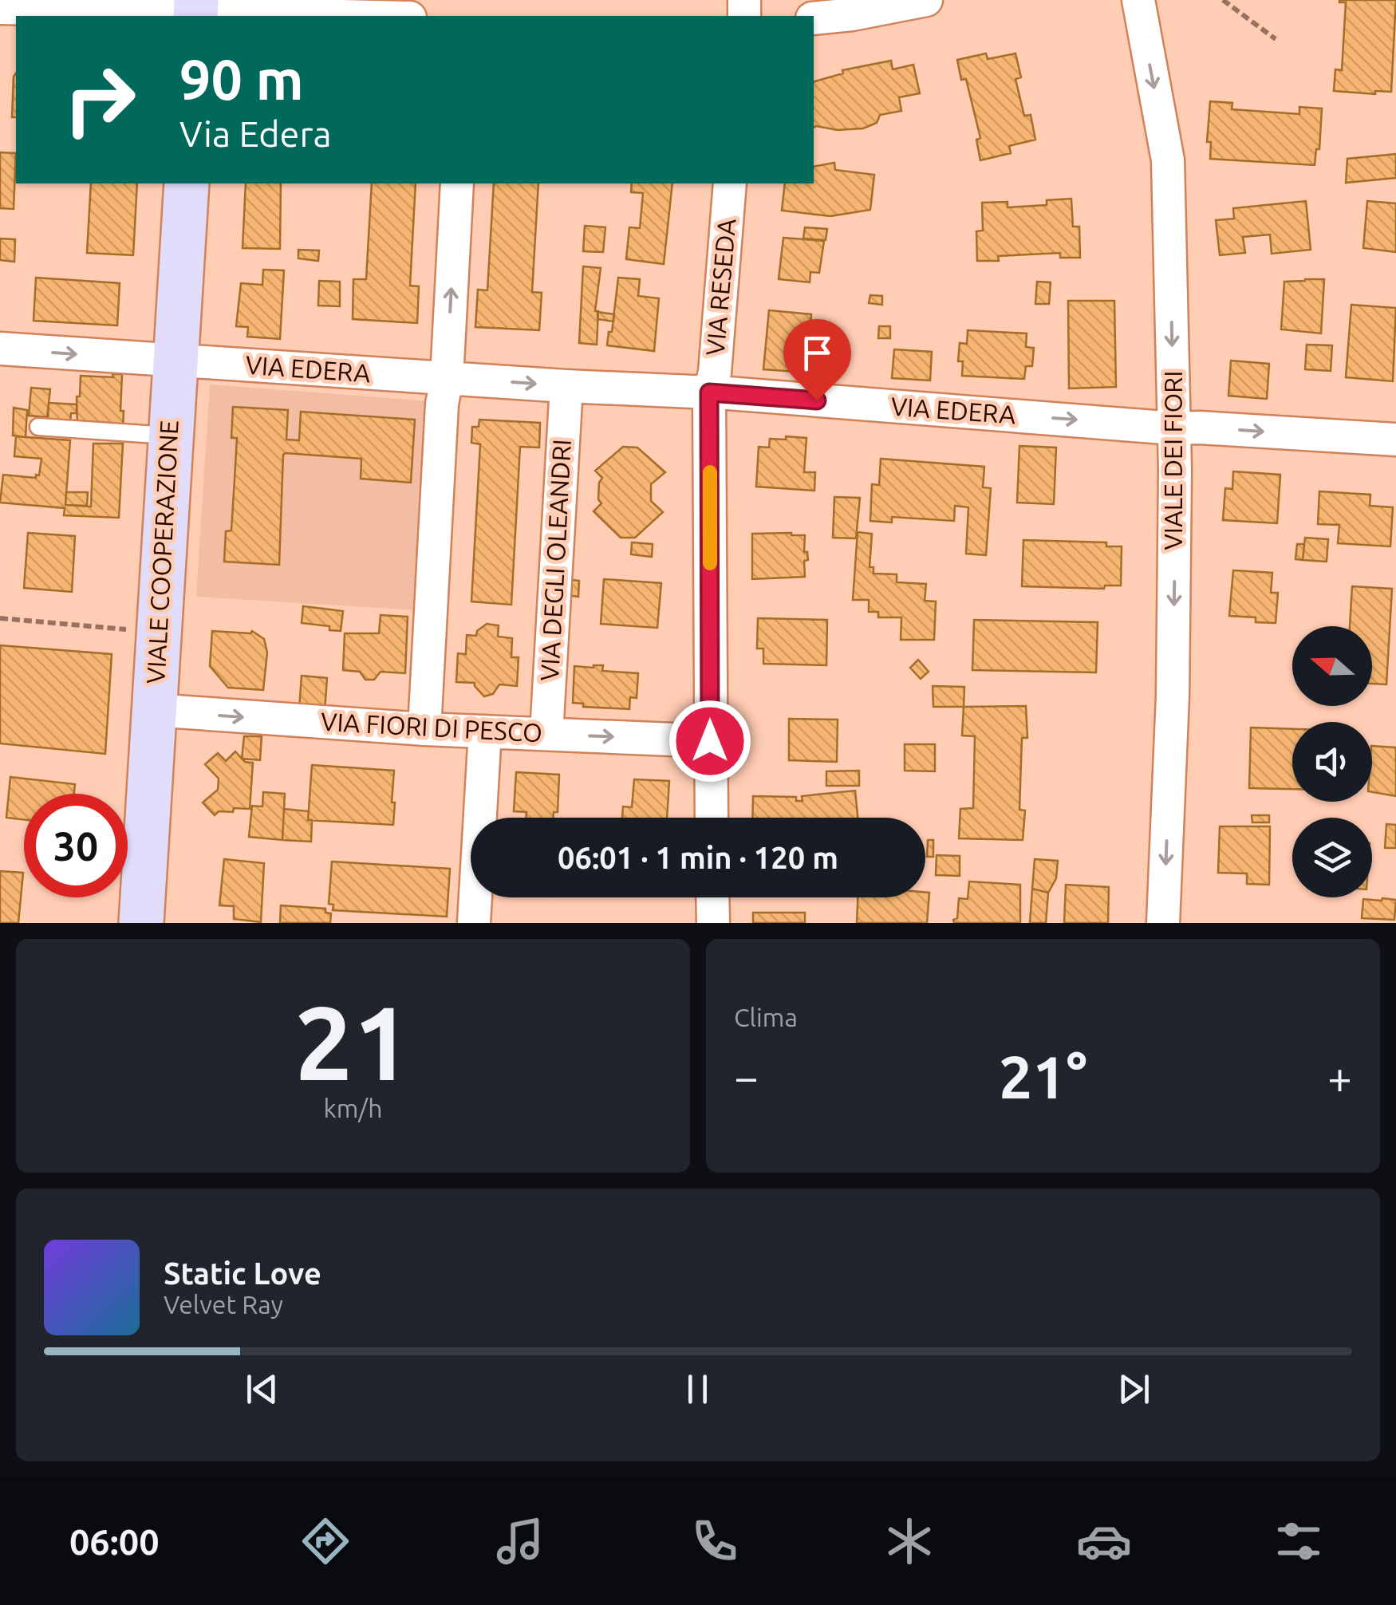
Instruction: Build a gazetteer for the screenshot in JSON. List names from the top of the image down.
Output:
{
  "streets": {
    "street": [
      "VIA RESEDA",
      "VIA EDERA",
      "VIALE DEI FIORI",
      "VIALE COOPERAZIONE",
      "VIA DEGLI OLEANDRI",
      "VIA FIORI DI PESCO"
    ]
  },
  "crossings": [
    ["VIA RESEDA", "VIA EDERA"],
    ["VIA RESEDA", "VIA FIORI DI PESCO"],
    ["VIA EDERA", "VIALE DEI FIORI"],
    ["VIA EDERA", "VIALE COOPERAZIONE"],
    ["VIA EDERA", "VIA DEGLI OLEANDRI"],
    ["VIALE COOPERAZIONE", "VIA FIORI DI PESCO"],
    ["VIA DEGLI OLEANDRI", "VIA FIORI DI PESCO"]
  ],
  "one_way": ["VIA EDERA", "VIALE DEI FIORI", "VIA FIORI DI PESCO"],
  "north": "left",
  "page": {
    "turn": ["90 m", "Via Edera"],
    "limit": "30",
    "trip": "06:01 · 1 min · 120 m",
    "tile": [
      ["21", "km/h"],
      "Clima"
    ],
    "heat": ["−", "21°", "+"],
    "song": ["Static Love", "Velvet Ray"],
    "tabs": "06:00"
  }
}
